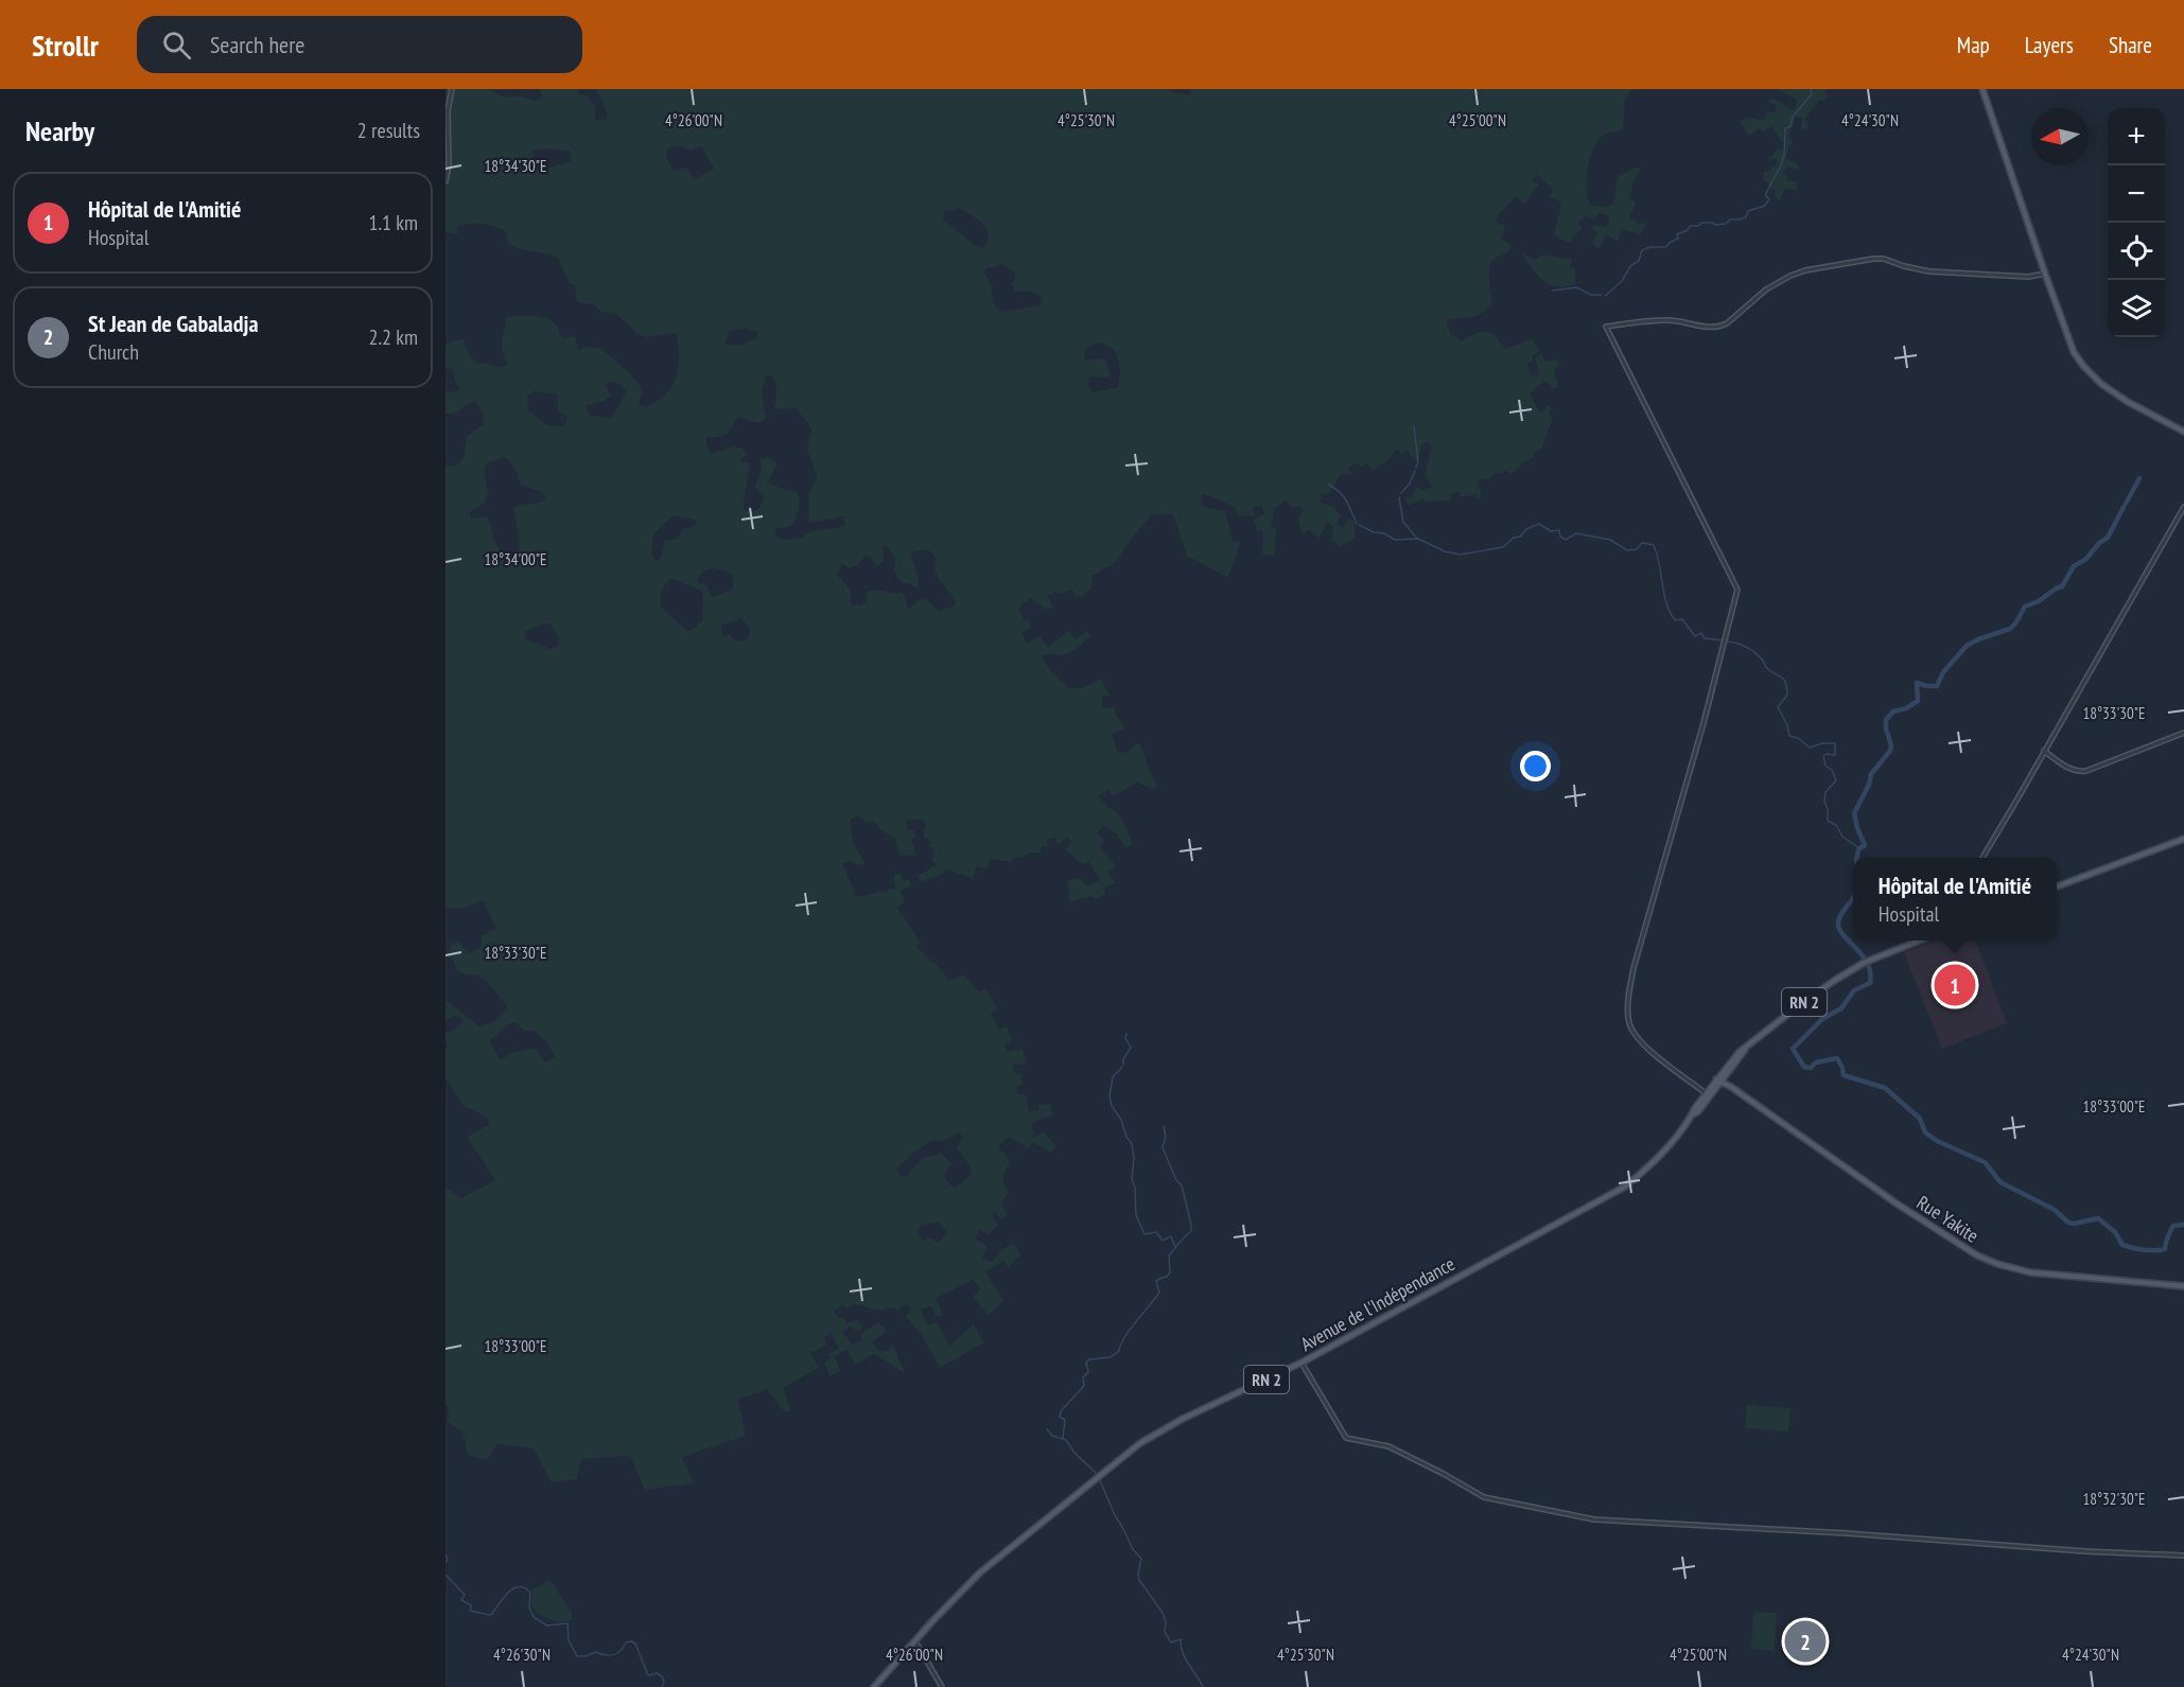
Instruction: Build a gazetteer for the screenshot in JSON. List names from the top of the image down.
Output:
{
  "streets": {
    "main road": ["RN 2", "Rue Yakite", "Avenue de l'Indépendance"]
  },
  "crossings": [
    ["Rue Yakite", "Avenue de l'Indépendance"]
  ],
  "north": "left",
  "page": {
    "header": "Strollr",
    "search": "Search here",
    "nav": ["Map", "Layers", "Share"],
    "heading": ["Nearby", "2 results"],
    "map_buttons": ["+", "−"],
    "list": [
      {
        "mark": "1",
        "name": "Hôpital de l'Amitié",
        "note": "Hospital",
        "value": "1.1 km"
      },
      {
        "mark": "2",
        "name": "St Jean de Gabaladja",
        "note": "Church",
        "value": "2.2 km"
      }
    ],
    "popup": ["Hôpital de l'Amitié", "Hospital"],
    "pins": ["1", "2"]
  },
  "coordinates": [
    "4°26'00\"N",
    "4°25'30\"N",
    "4°25'00\"N",
    "4°24'30\"N",
    "18°34'30\"E",
    "18°34'00\"E",
    "18°33'30\"E",
    "18°33'00\"E",
    "18°32'30\"E",
    "4°26'30\"N"
  ]
}
